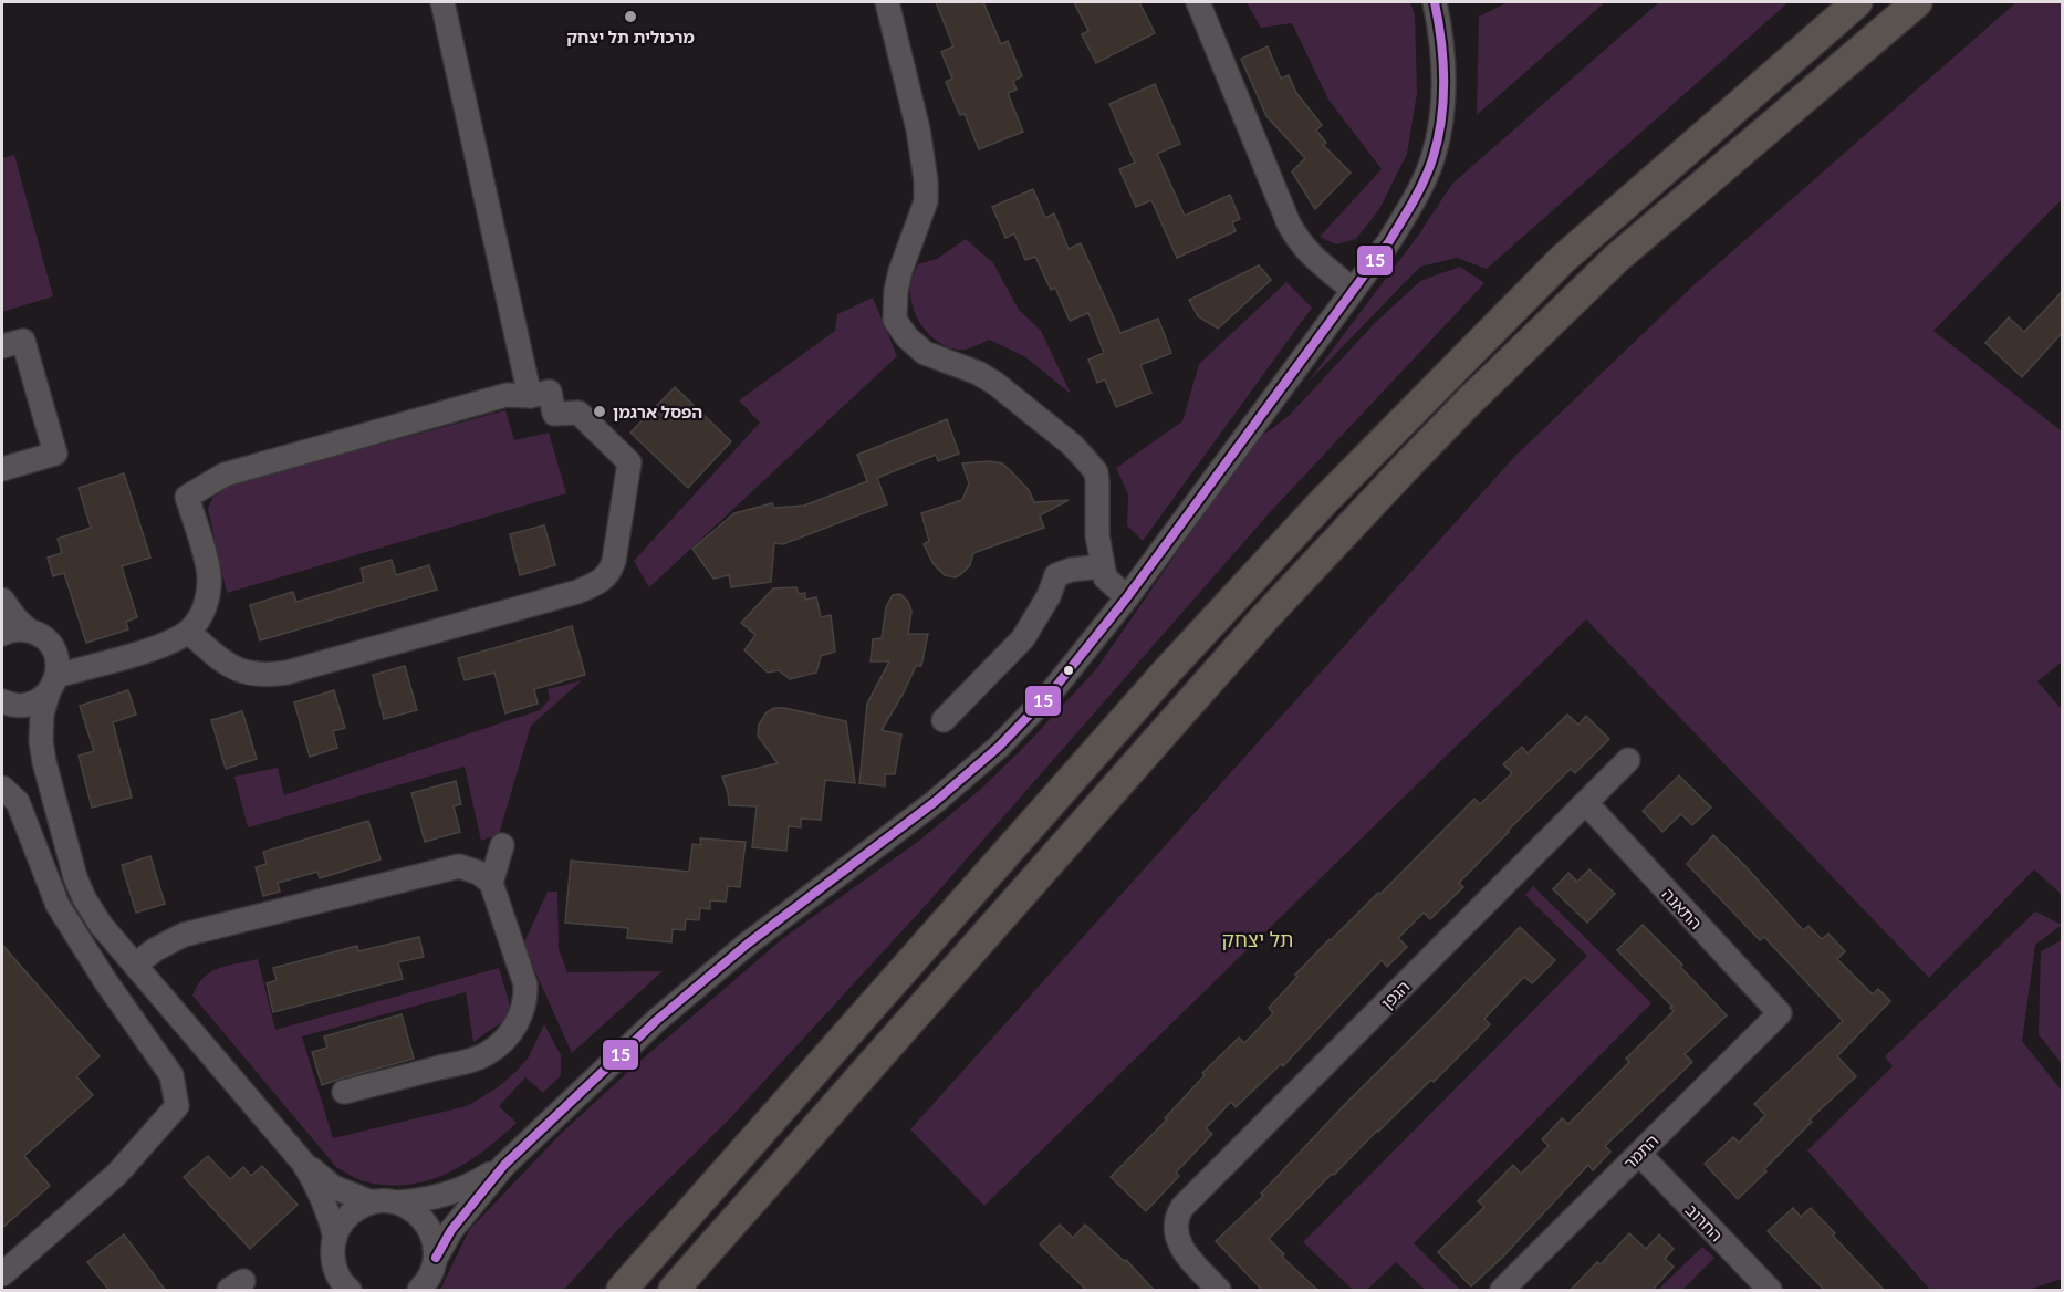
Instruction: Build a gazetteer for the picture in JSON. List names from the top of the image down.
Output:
{
  "streets": {
    "street": [
      "התאנה",
      "הגפן",
      "התמר",
      "החרוב"
    ]
  },
  "crossings": [
    ["התאנה", "הגפן"],
    ["התאנה", "התמר"],
    ["התמר", "החרוב"]
  ],
  "districts": ["תל יצחק"],
  "places": ["מרכולית תל יצחק", "הפסל ארגמן"],
  "lines": ["transit line 15"]
}
